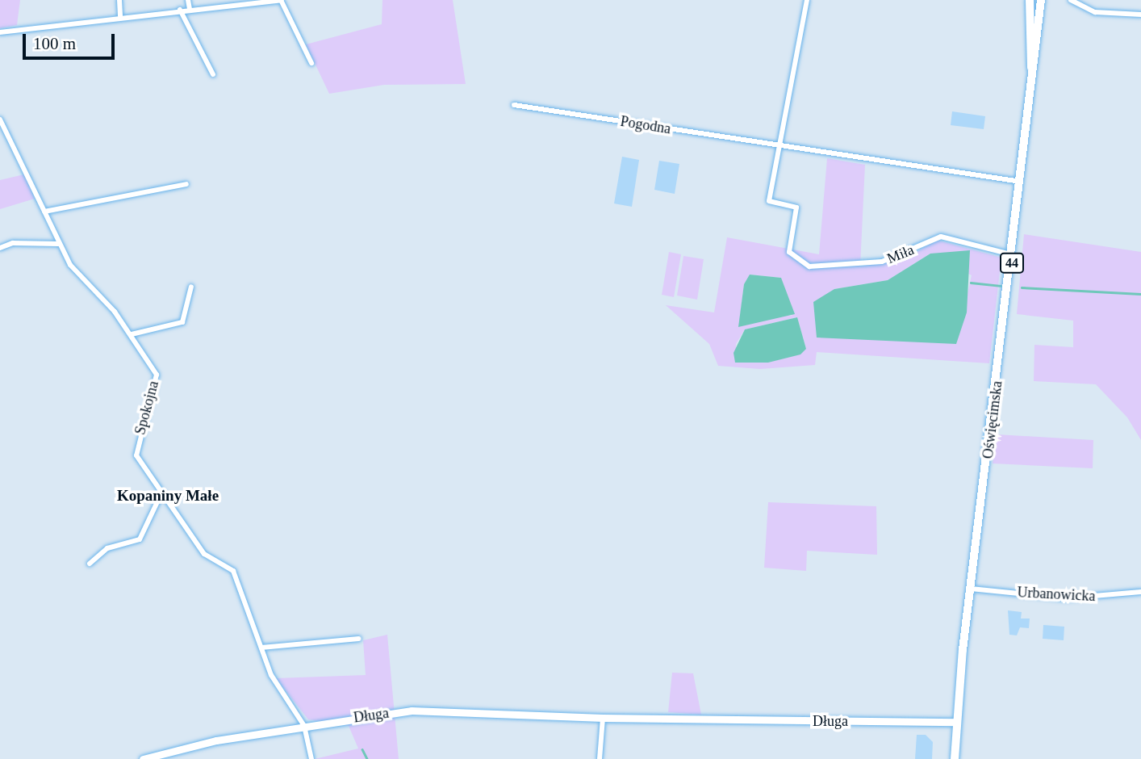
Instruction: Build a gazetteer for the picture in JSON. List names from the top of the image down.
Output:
{
  "streets": {
    "highway": ["44", "Oświęcimska"],
    "street": [
      "Pogodna",
      "Miła",
      "Spokojna",
      "Urbanowicka",
      "Długa"
    ]
  },
  "crossings": [
    ["Pogodna", "Miła"],
    ["Pogodna", "Oświęcimska"],
    ["Miła", "Oświęcimska"],
    ["Spokojna", "Długa"],
    ["Oświęcimska", "Urbanowicka"],
    ["Oświęcimska", "Długa"]
  ],
  "districts": ["Kopaniny Małe"],
  "scale_bar": "100 m"
}
